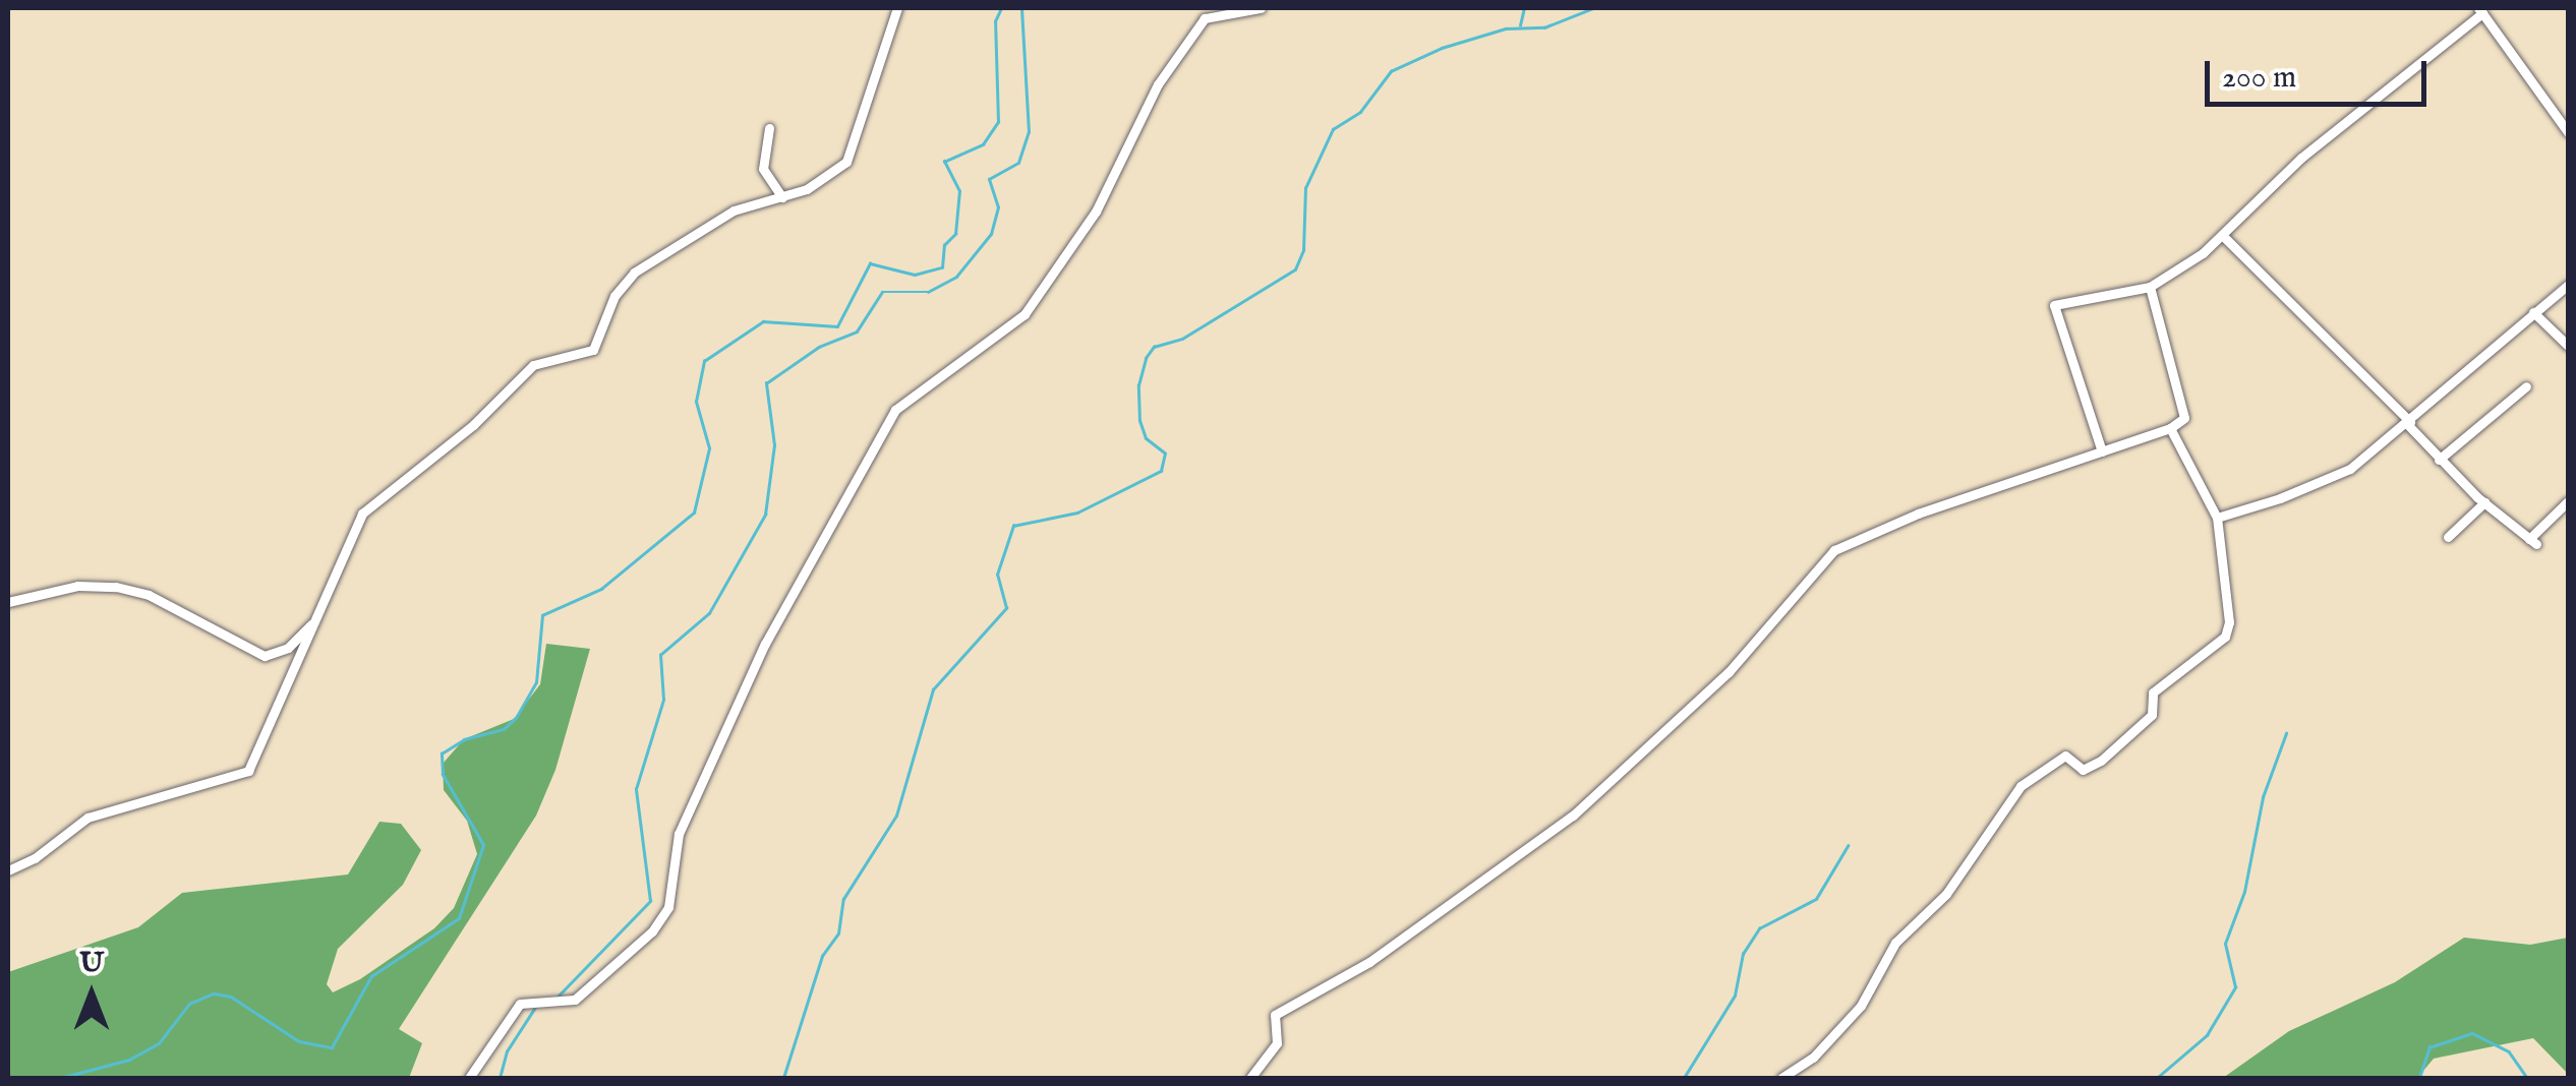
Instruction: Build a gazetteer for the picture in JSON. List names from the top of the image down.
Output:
{
  "scale_bar": "200 m",
  "north": "top"
}
